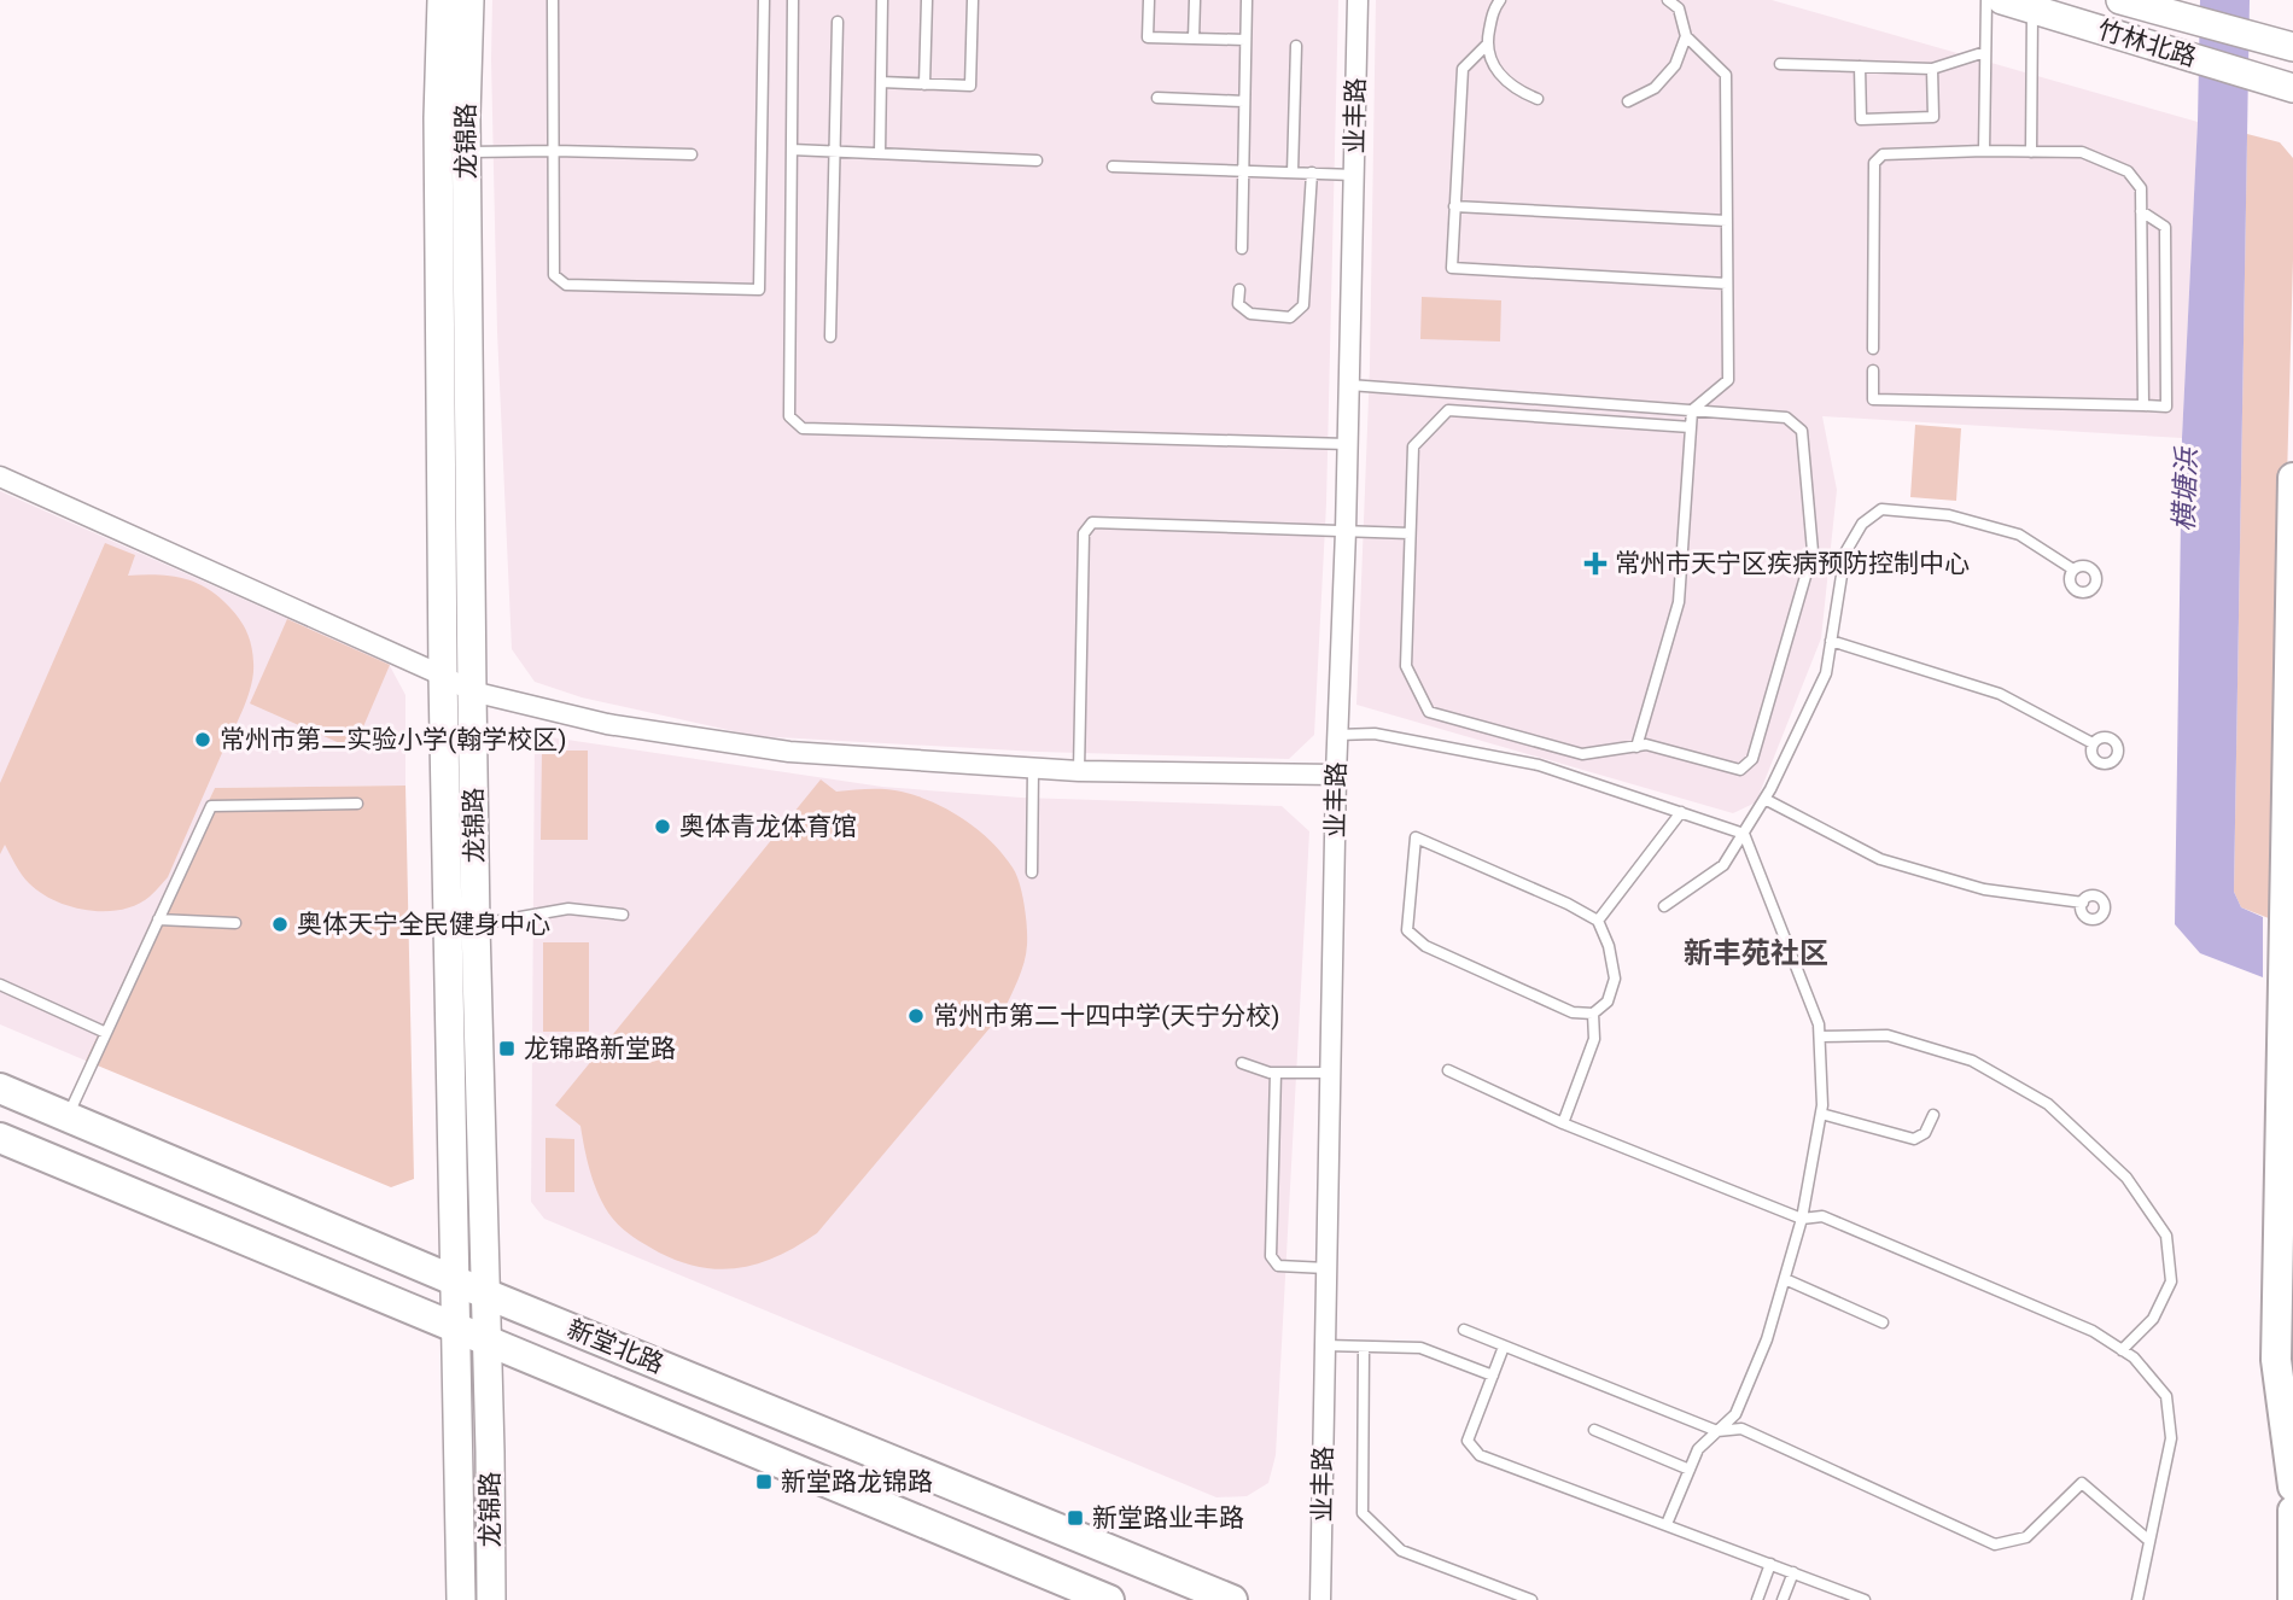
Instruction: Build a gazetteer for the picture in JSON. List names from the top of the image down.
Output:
{
  "streets": {
    "main road": ["竹林北路", "龙锦路", "新堂北路"],
    "street": ["业丰路"]
  },
  "crossings": [
    ["龙锦路", "新堂北路"]
  ],
  "districts": ["新丰苑社区"],
  "water": ["横塘浜"],
  "places": {
    "health": ["常州市天宁区疾病预防控制中心"],
    "other": [
      "常州市第二实验小学(翰学校区)",
      "奥体青龙体育馆",
      "奥体天宁全民健身中心",
      "常州市第二十四中学(天宁分校)"
    ],
    "transit": ["龙锦路新堂路", "新堂路龙锦路", "新堂路业丰路"]
  }
}
